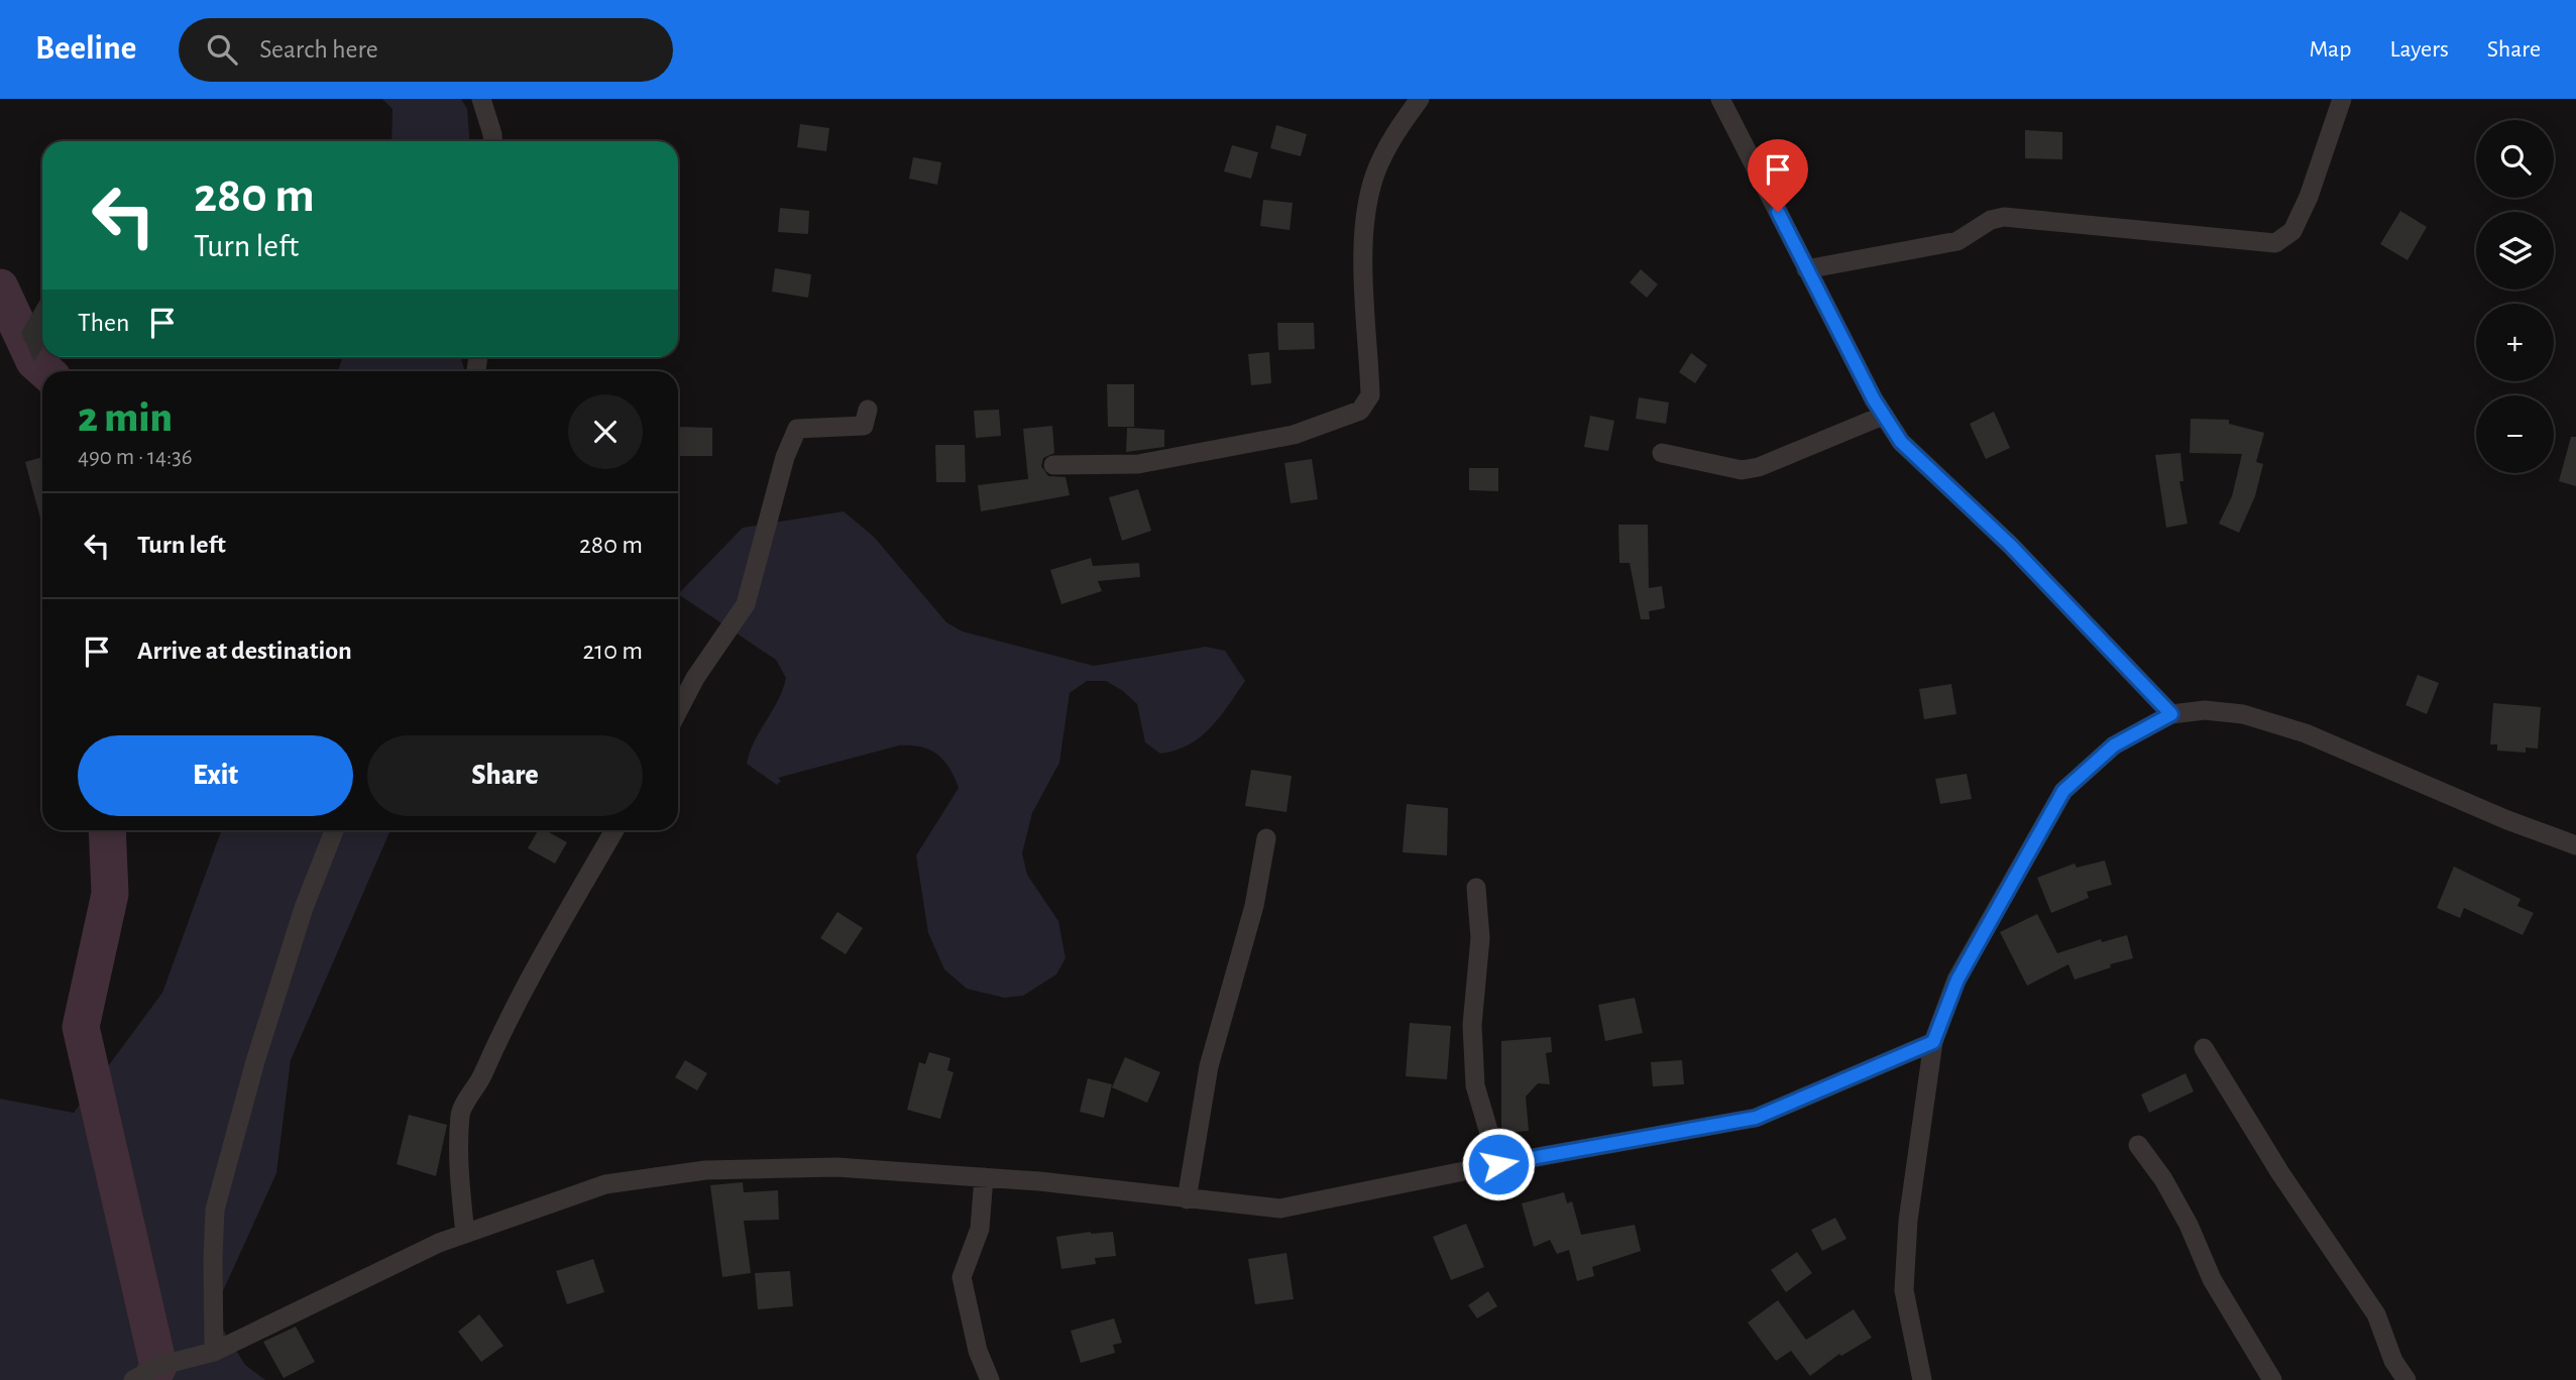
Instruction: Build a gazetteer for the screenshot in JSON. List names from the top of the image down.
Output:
{
  "page": {
    "header": "Beeline",
    "search": "Search here",
    "nav": ["Map", "Layers", "Share"],
    "map_buttons": ["+", "−"],
    "turn": ["280 m", "Turn left"],
    "then": "Then",
    "heading": ["2 min", "490 m · 14:36"],
    "list": [
      {
        "name": "Turn left",
        "value": "280 m"
      },
      {
        "name": "Arrive at destination",
        "value": "210 m"
      }
    ],
    "buttons": ["Exit", "Share"]
  }
}
